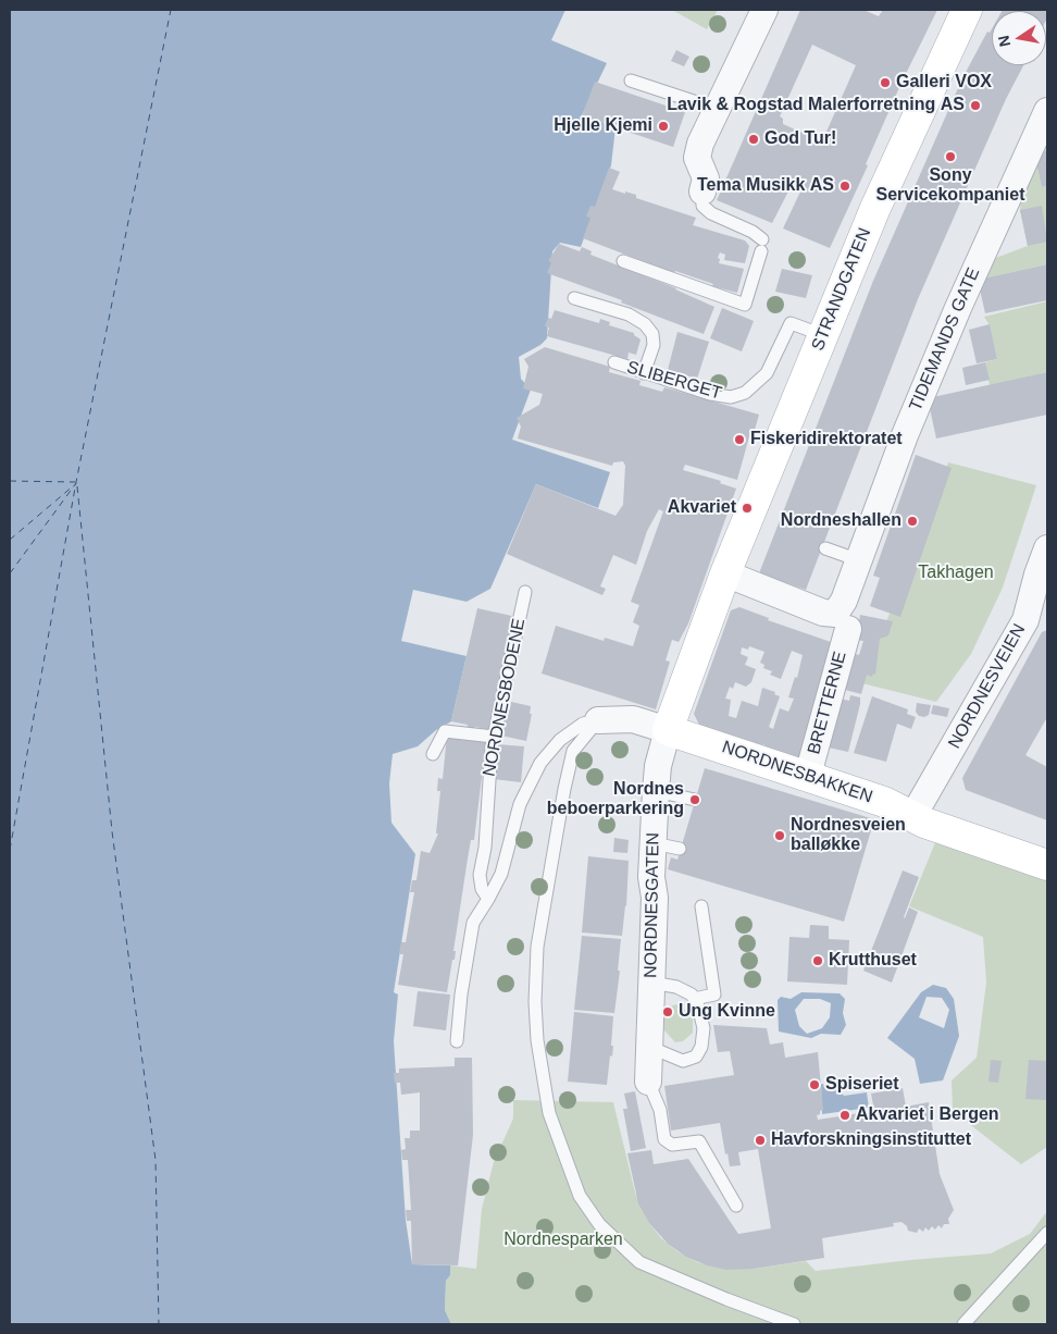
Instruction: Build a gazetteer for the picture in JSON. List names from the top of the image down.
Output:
{
  "streets": {
    "main road": ["STRANDGATEN", "NORDNESBAKKEN", "NORDNESGATEN"],
    "street": ["TIDEMANDS GATE", "NORDNESVEIEN", "BRETTERNE"],
    "lane": ["SLIBERGET", "NORDNESBODENE"]
  },
  "crossings": [
    ["STRANDGATEN", "TIDEMANDS GATE"],
    ["STRANDGATEN", "SLIBERGET"],
    ["STRANDGATEN", "NORDNESGATEN"],
    ["TIDEMANDS GATE", "NORDNESGATEN"],
    ["NORDNESVEIEN", "NORDNESBAKKEN"],
    ["BRETTERNE", "NORDNESBAKKEN"],
    ["NORDNESBAKKEN", "NORDNESGATEN"]
  ],
  "parks": ["Takhagen", "Nordnesparken"],
  "places": [
    "Galleri VOX",
    "Lavik & Rogstad Malerforretning AS",
    "Hjelle Kjemi",
    "God Tur!",
    "Sony Servicekompaniet",
    "Tema Musikk AS",
    "Fiskeridirektoratet",
    "Akvariet",
    "Nordneshallen",
    "Nordnes beboerparkering",
    "Nordnesveien balløkke",
    "Krutthuset",
    "Ung Kvinne",
    "Spiseriet",
    "Akvariet i Bergen",
    "Havforskningsinstituttet"
  ],
  "north": "left"
}
